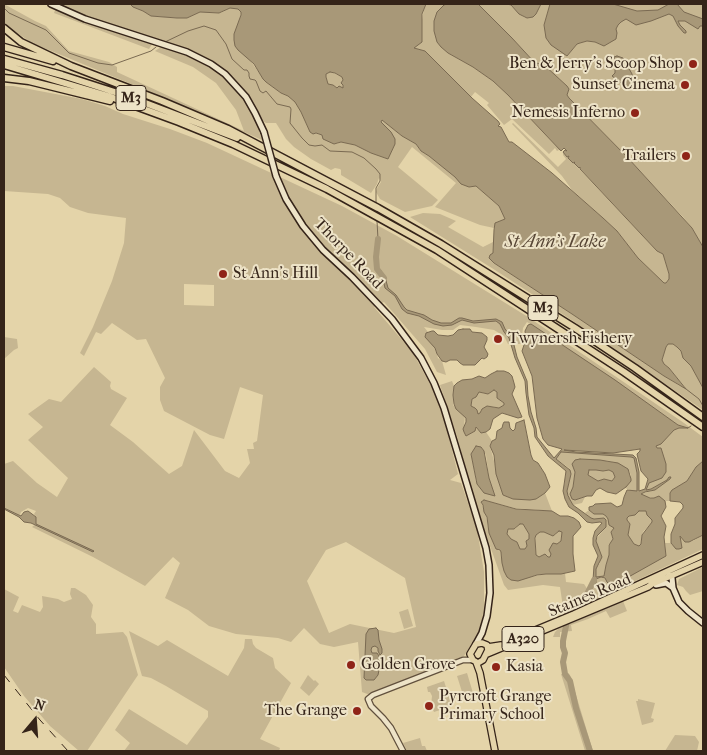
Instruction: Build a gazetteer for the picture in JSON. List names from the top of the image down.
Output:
{
  "streets": {
    "highway": ["M3"],
    "main road": ["Thorpe Road", "Staines Road", "A320"]
  },
  "crossings": [
    ["Thorpe Road", "Staines Road"]
  ],
  "water": ["St Ann's Lake"],
  "places": [
    "Ben & Jerry's Scoop Shop",
    "Sunset Cinema",
    "Nemesis Inferno",
    "Trailers",
    "St Ann's Hill",
    "Twynersh Fishery",
    "Golden Grove",
    "Kasia",
    "Pyrcroft Grange Primary School",
    "The Grange"
  ],
  "north": "top"
}
